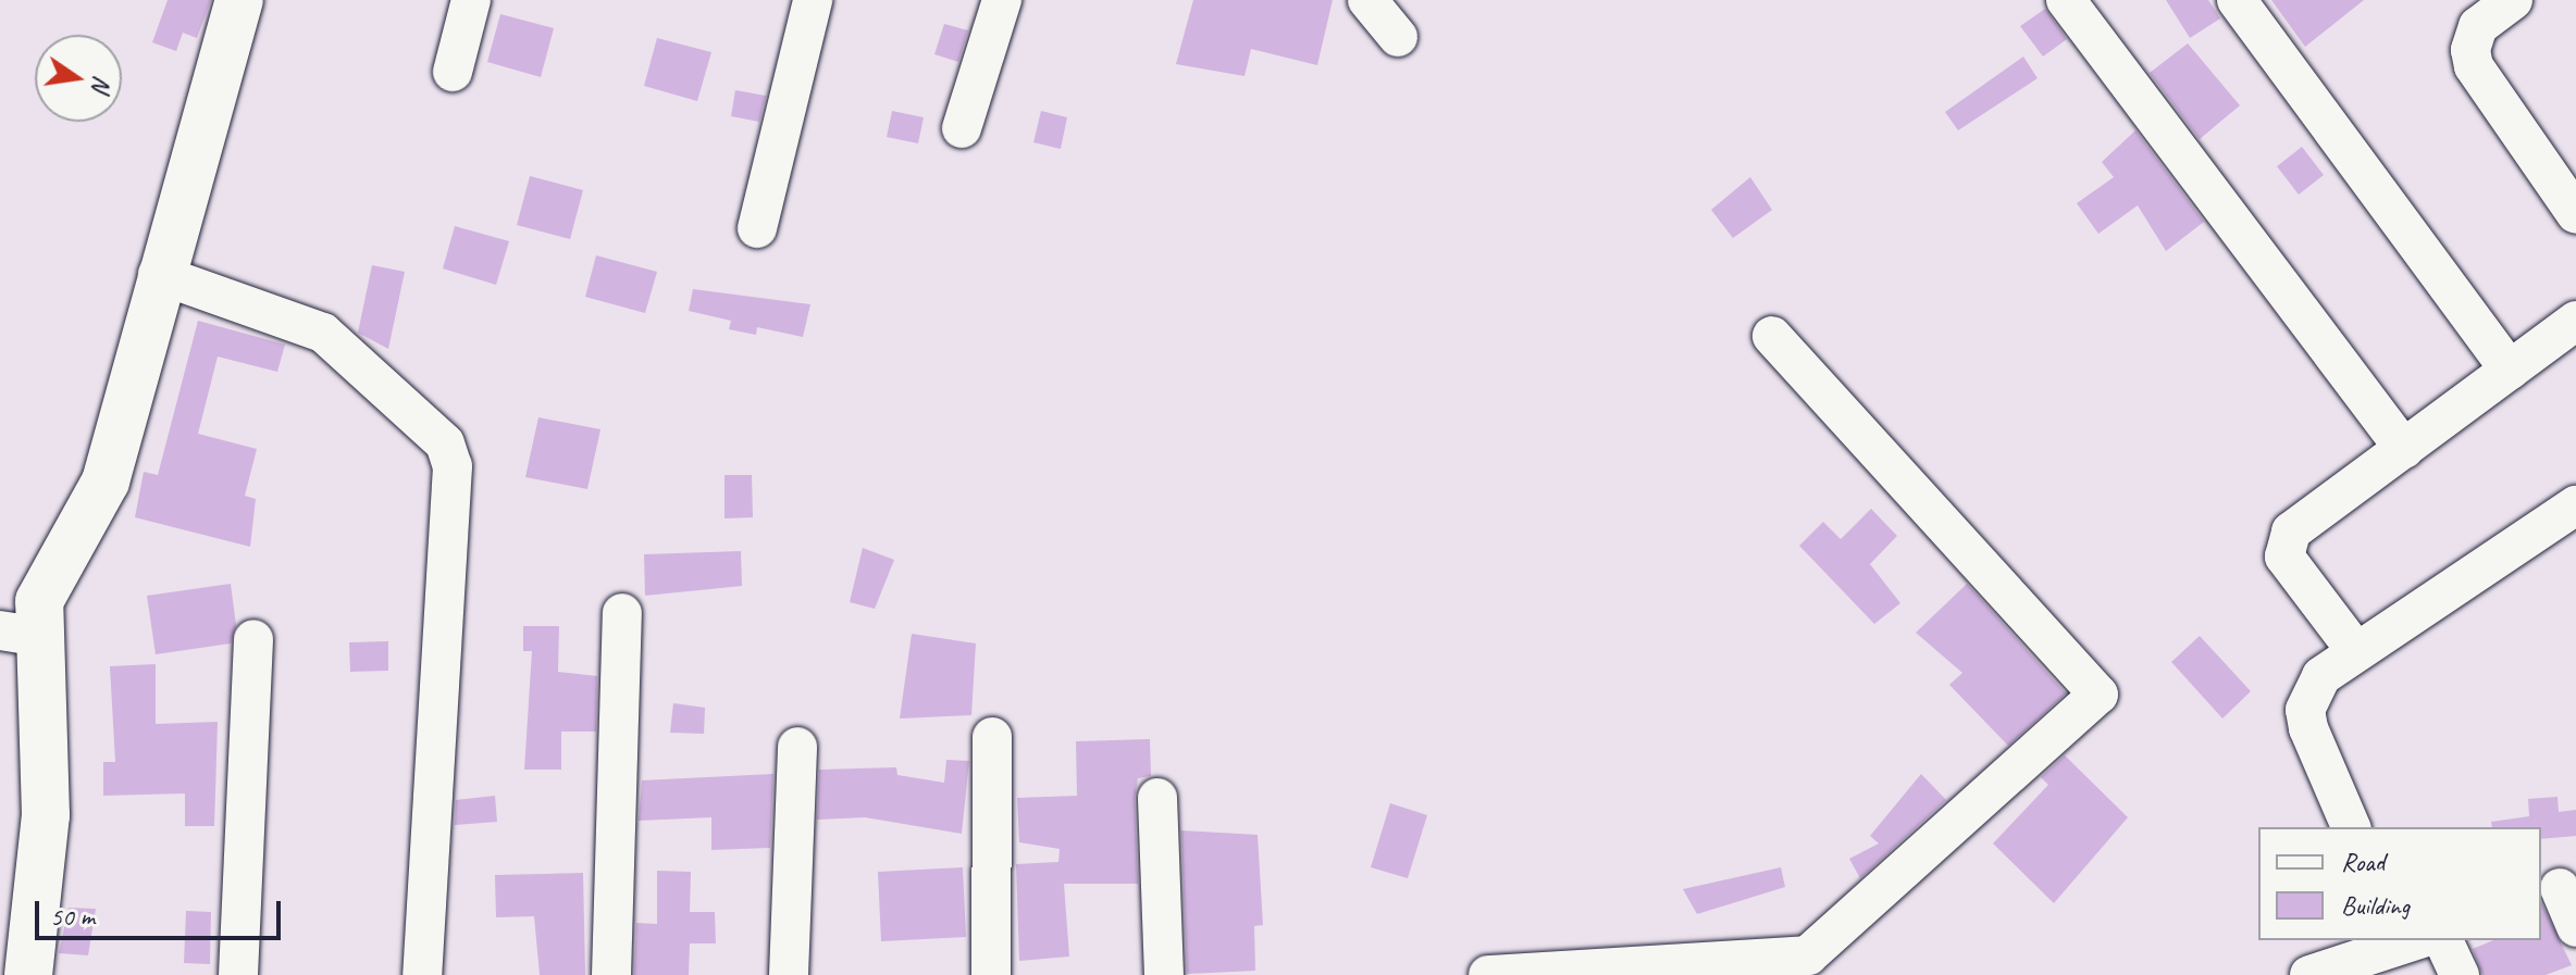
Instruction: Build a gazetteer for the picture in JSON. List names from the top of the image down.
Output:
{
  "legend": ["Road", "Building"],
  "scale_bar": "50 m",
  "north": "right"
}
